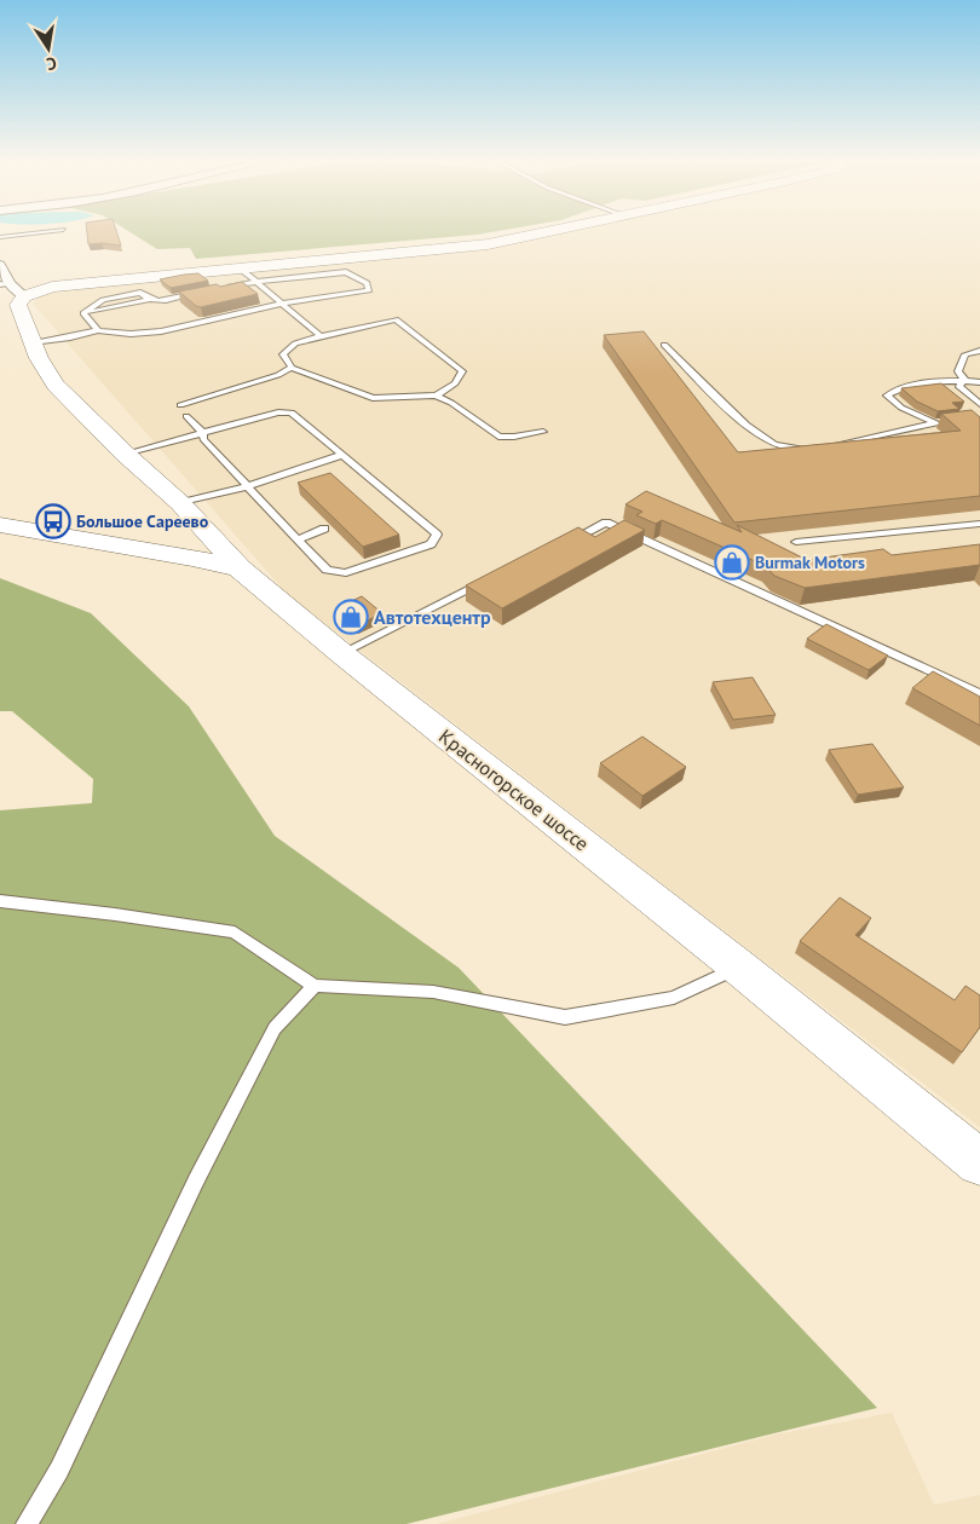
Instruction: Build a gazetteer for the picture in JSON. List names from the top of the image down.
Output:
{
  "streets": {
    "street": ["Красногорское шоссе"]
  },
  "places": {
    "bus stop": ["Большое Сареево"],
    "shop": ["Burmak Motors", "Автотехцентр"]
  },
  "north": "bottom"
}
